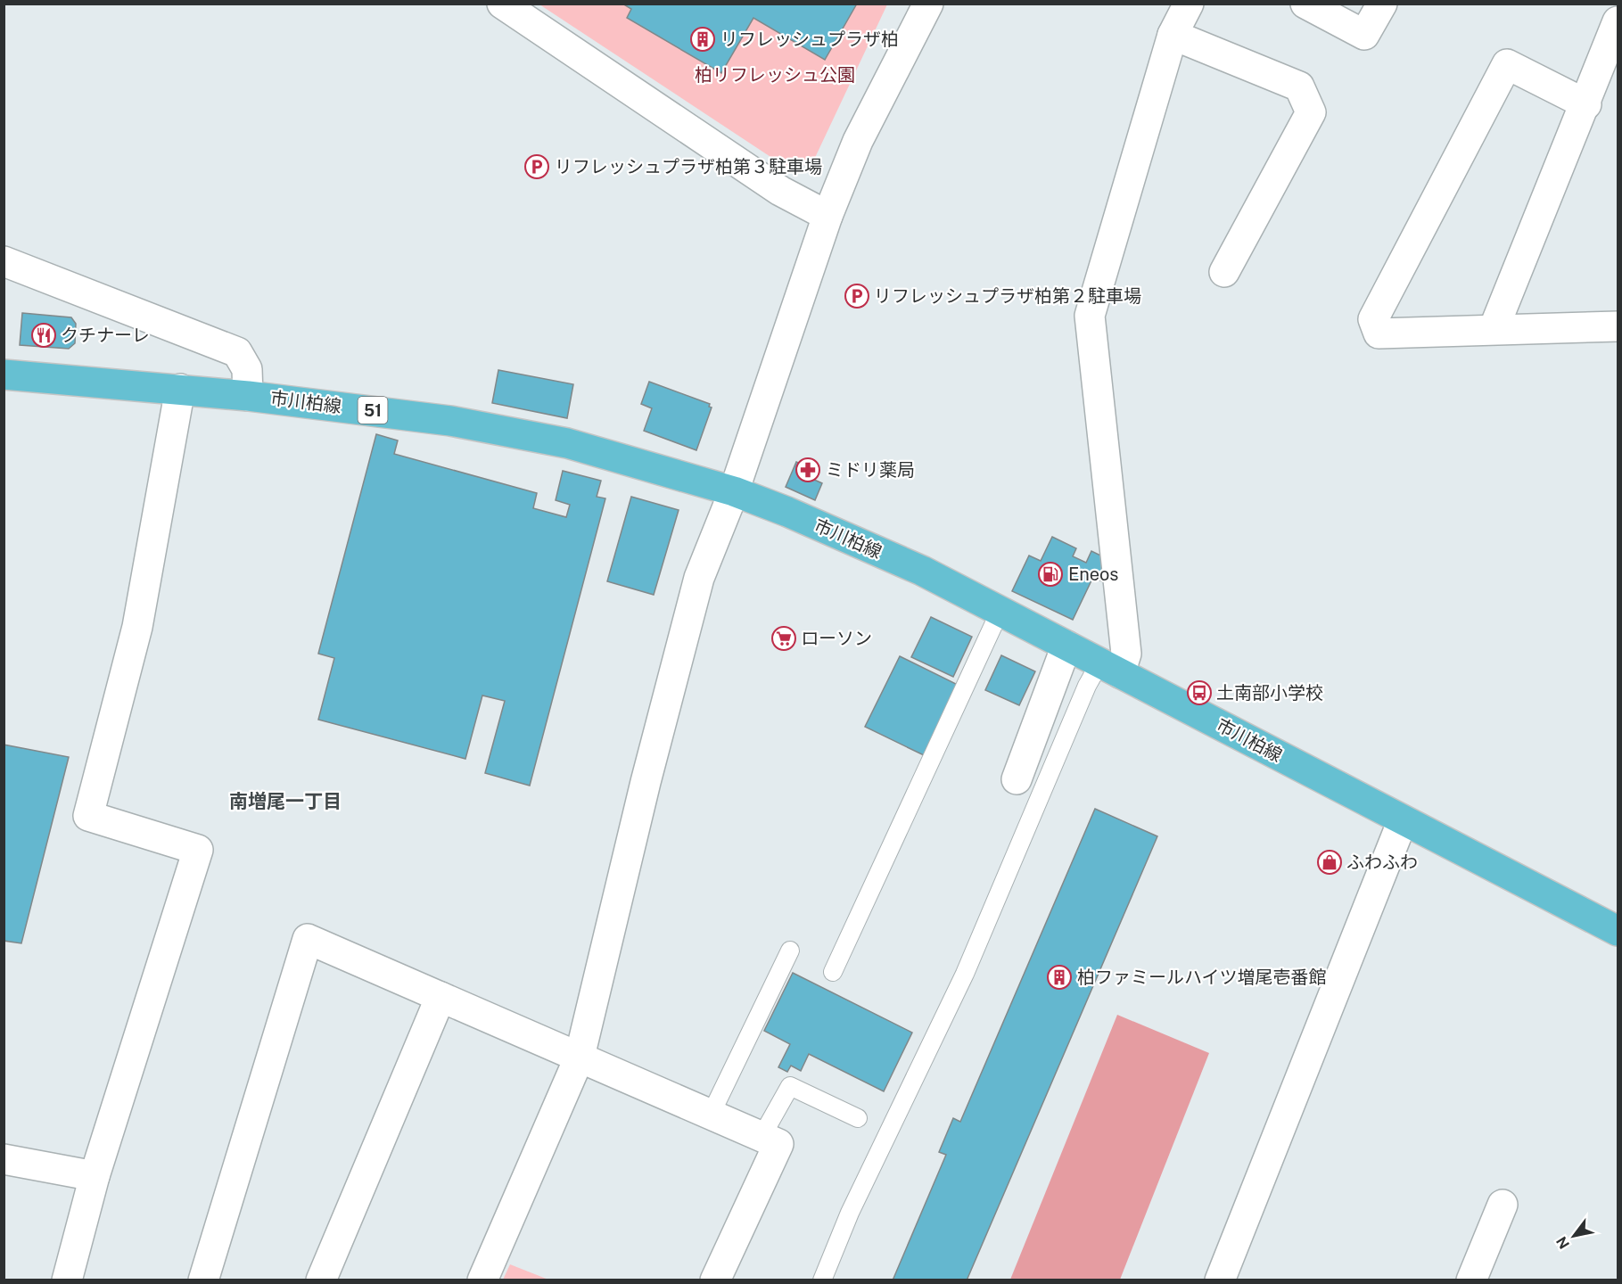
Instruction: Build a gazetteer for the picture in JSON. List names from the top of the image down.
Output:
{
  "streets": {
    "main road": ["市川柏線", "51"]
  },
  "districts": ["南増尾一丁目"],
  "parks": ["柏リフレッシュ公園"],
  "places": {
    "building": ["リフレッシュプラザ柏", "柏ファミールハイツ増尾壱番館"],
    "parking": ["リフレッシュプラザ柏第３駐車場", "リフレッシュプラザ柏第２駐車場"],
    "restaurant": ["クチナーレ"],
    "pharmacy": ["ミドリ薬局"],
    "fuel station": ["Eneos"],
    "supermarket": ["ローソン"],
    "bus stop": ["土南部小学校"],
    "shop": ["ふわふわ"]
  },
  "north": "bottom left"
}
